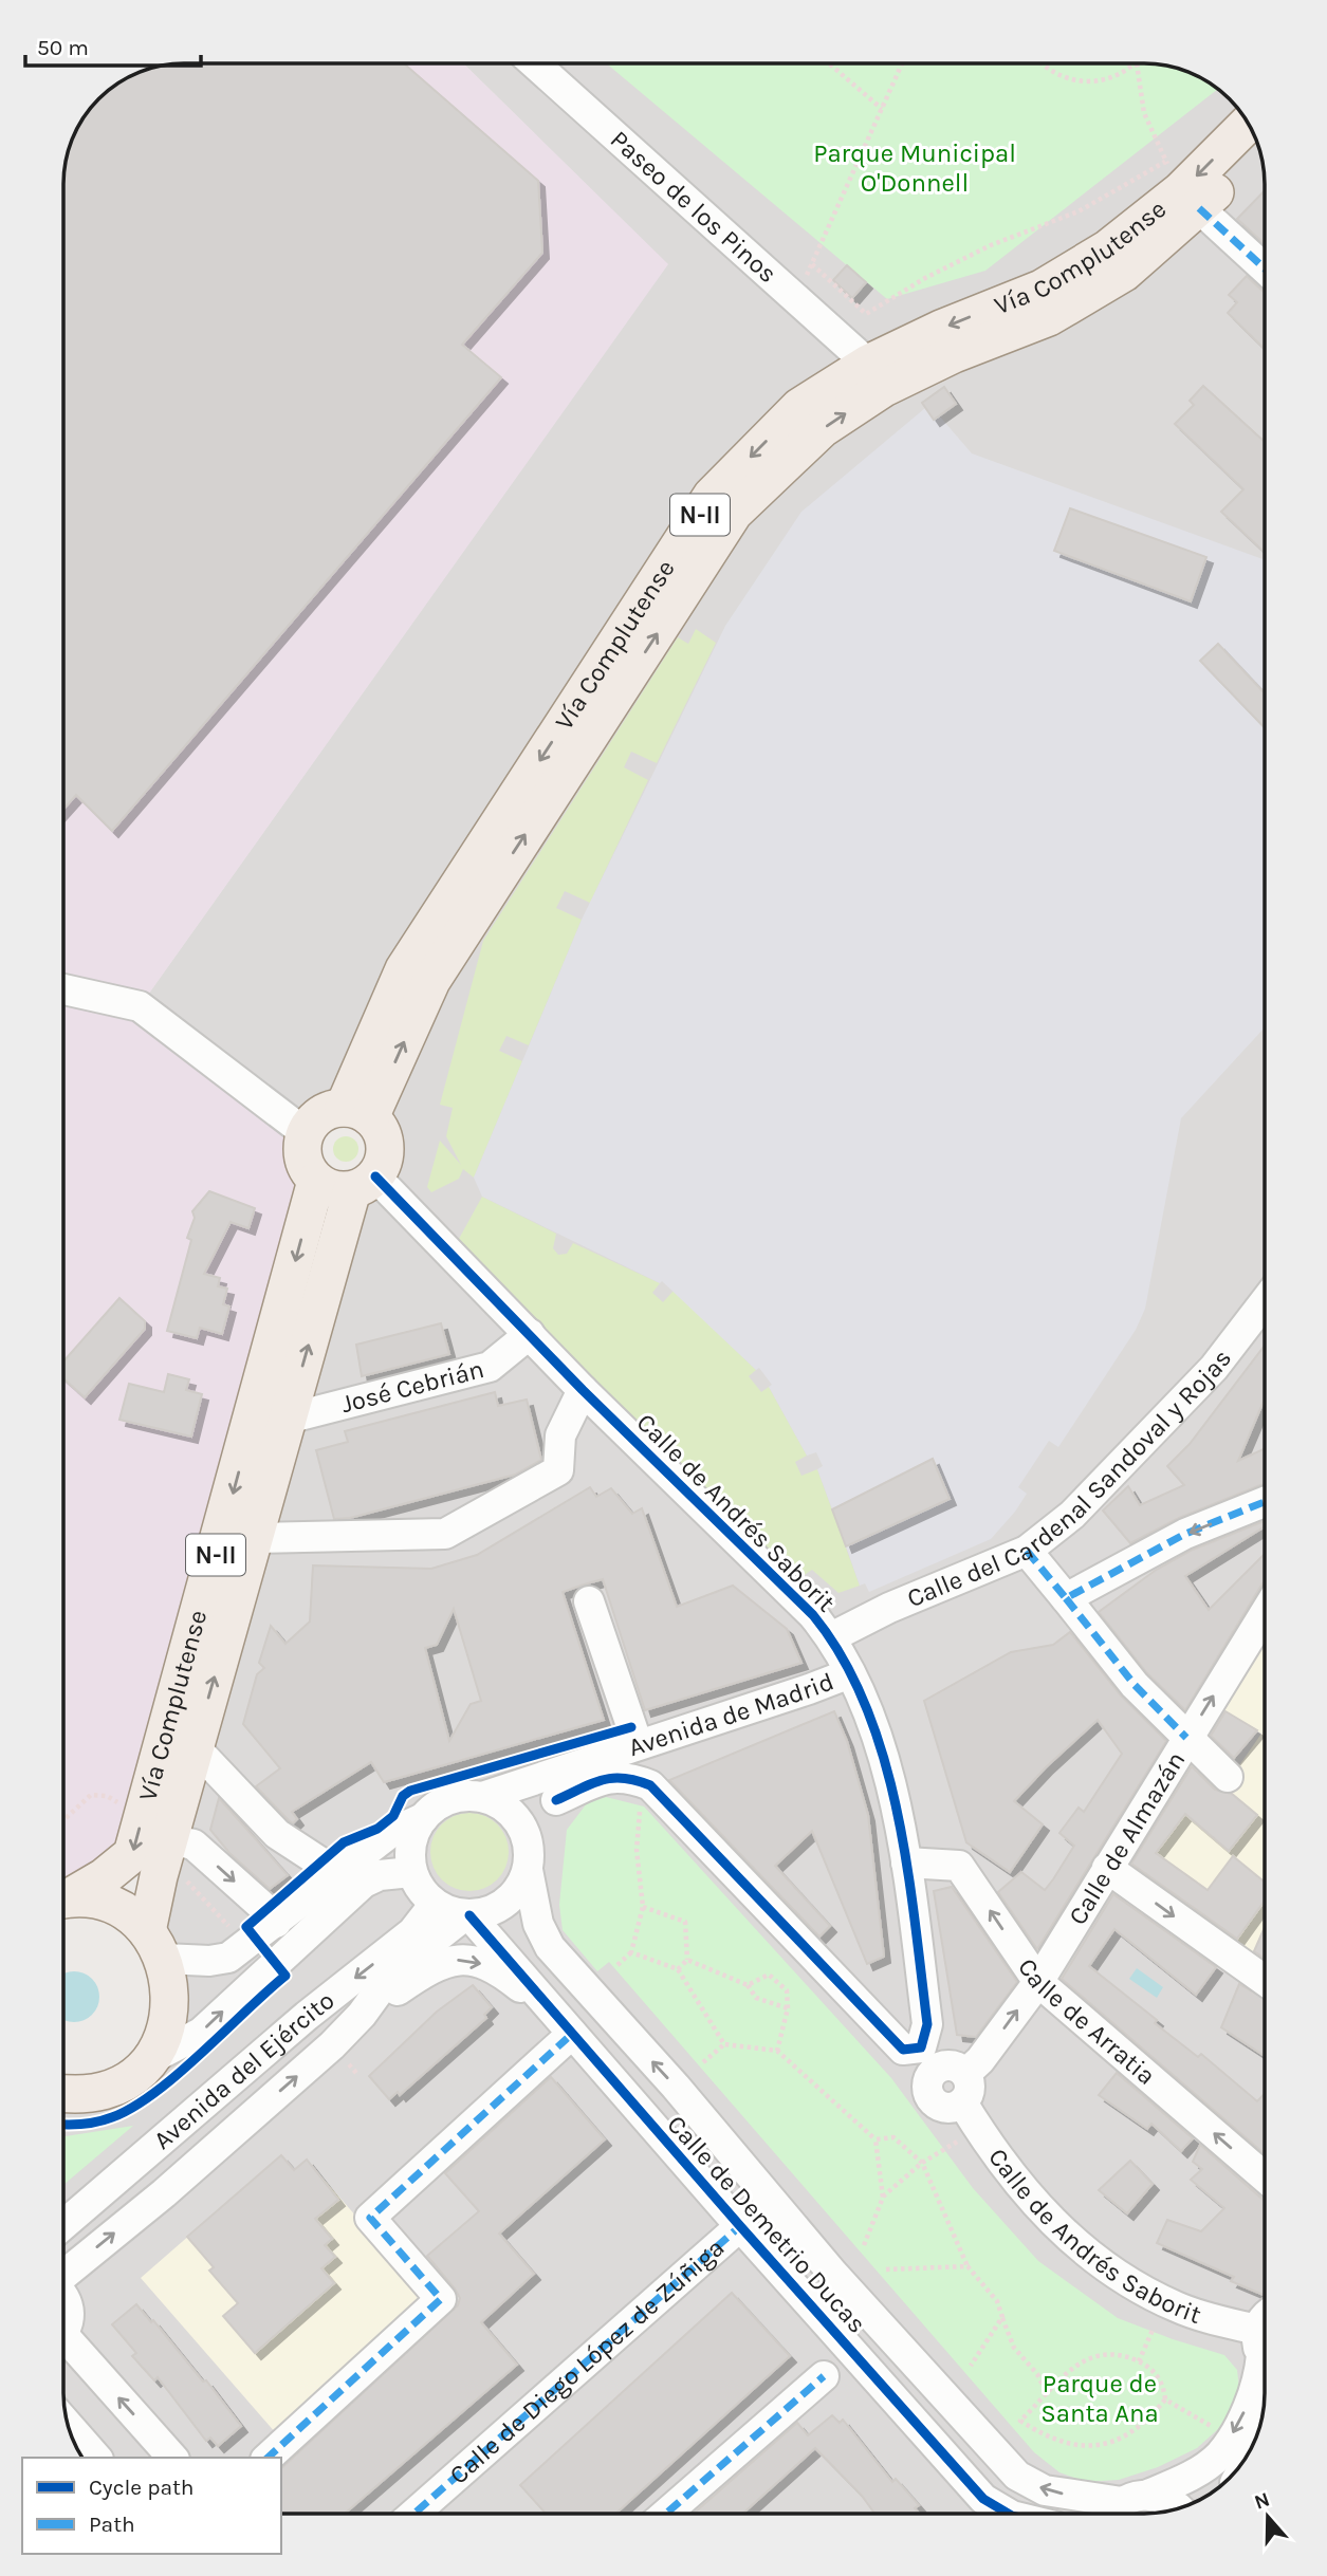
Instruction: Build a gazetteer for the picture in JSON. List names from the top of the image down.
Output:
{
  "streets": {
    "main road": ["Vía Complutense", "N-II"],
    "street": [
      "Paseo de los Pinos",
      "José Cebrián",
      "Calle del Cardenal Sandoval y Rojas",
      "Calle de Andrés Saborit",
      "Avenida de Madrid",
      "Calle de Almazán",
      "Calle de Arratia",
      "Avenida del Ejército",
      "Calle de Demetrio Ducas",
      "Calle de Diego López de Zúñiga"
    ]
  },
  "crossings": [
    ["Paseo de los Pinos", "Vía Complutense"],
    ["Vía Complutense", "N-II"],
    ["Vía Complutense", "José Cebrián"],
    ["Vía Complutense", "Calle de Andrés Saborit"],
    ["N-II", "Calle de Andrés Saborit"],
    ["José Cebrián", "Calle de Andrés Saborit"],
    ["Calle del Cardenal Sandoval y Rojas", "Calle de Andrés Saborit"],
    ["Calle de Andrés Saborit", "Avenida de Madrid"],
    ["Calle de Andrés Saborit", "Calle de Almazán"],
    ["Calle de Andrés Saborit", "Calle de Arratia"],
    ["Avenida de Madrid", "Avenida del Ejército"],
    ["Avenida de Madrid", "Calle de Demetrio Ducas"],
    ["Calle de Almazán", "Calle de Arratia"],
    ["Avenida del Ejército", "Calle de Demetrio Ducas"],
    ["Calle de Demetrio Ducas", "Calle de Diego López de Zúñiga"]
  ],
  "one_way": ["Calle de Almazán"],
  "parks": ["Parque Municipal O'Donnell", "Parque de Santa Ana"],
  "legend": ["Cycle path", "Path"],
  "scale_bar": "50 m",
  "north": "top"
}
